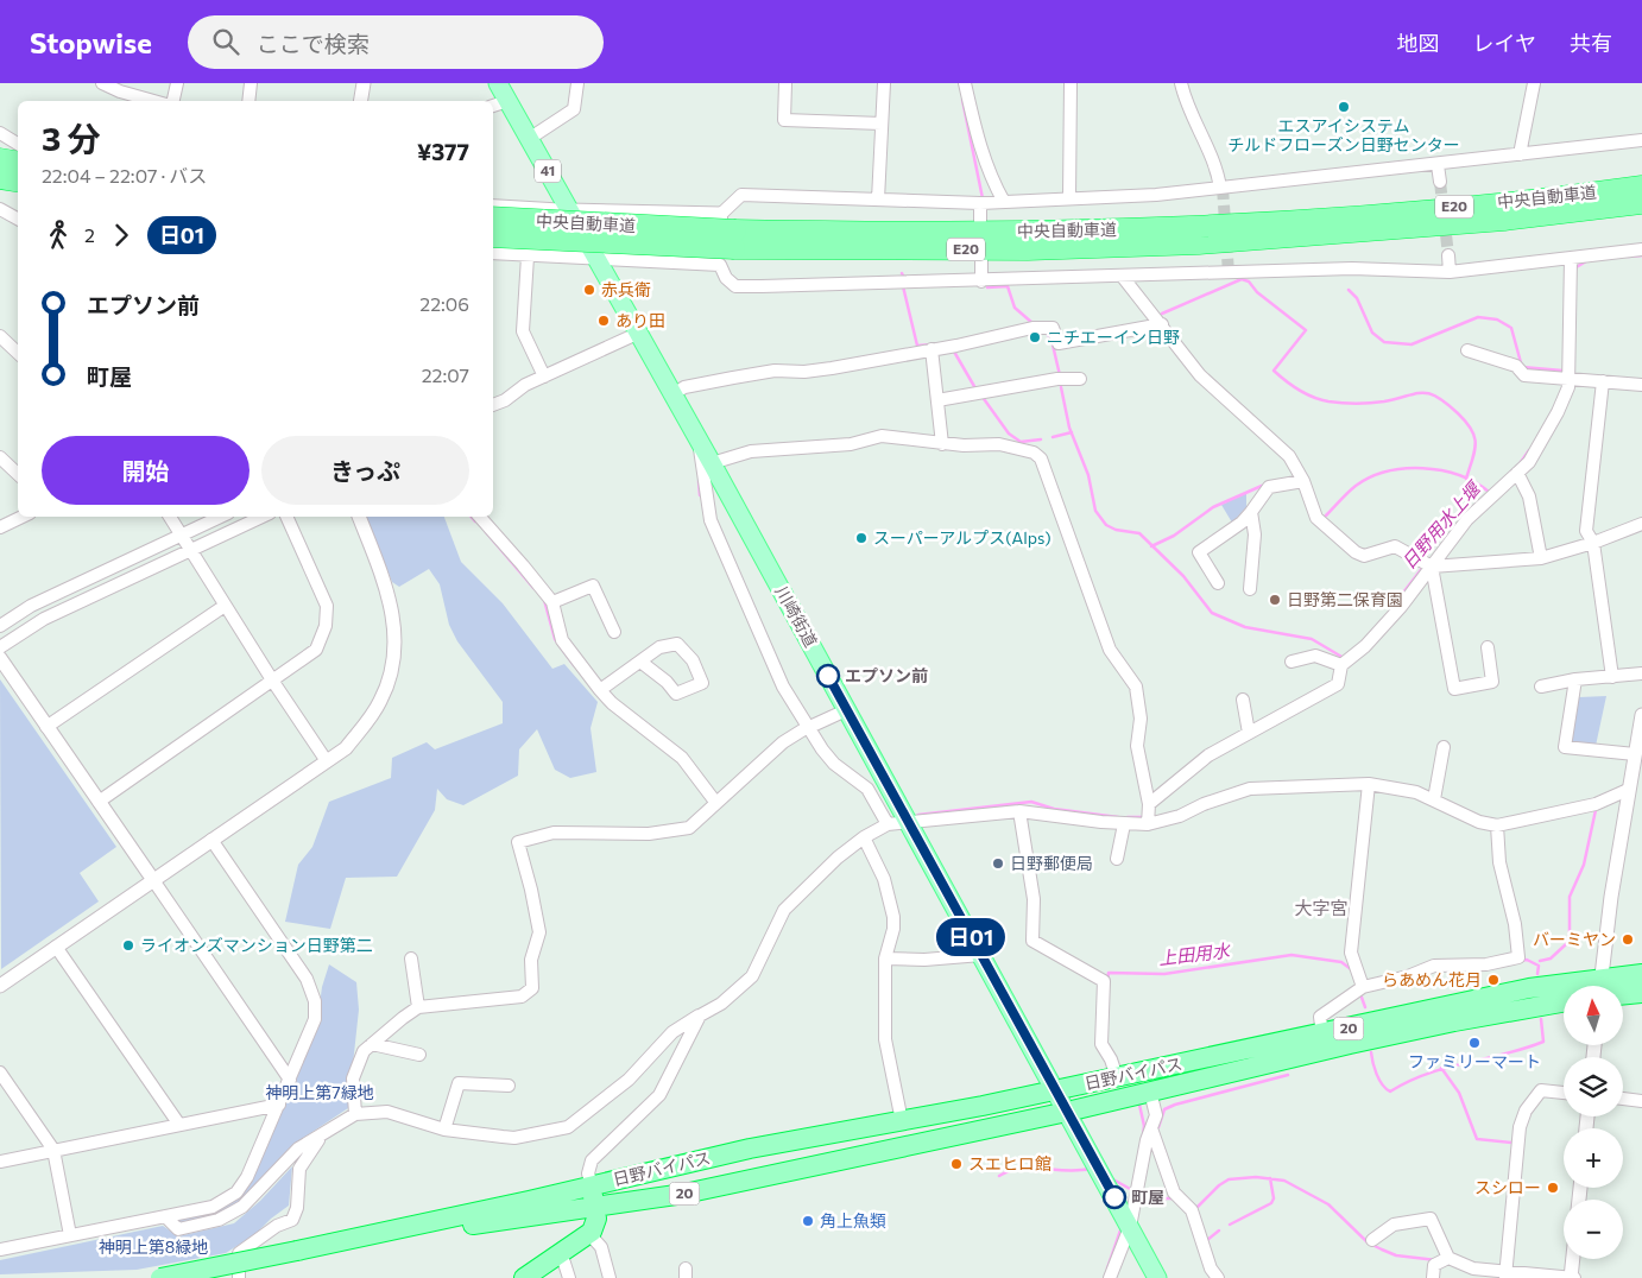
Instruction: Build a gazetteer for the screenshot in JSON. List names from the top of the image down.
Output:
{
  "streets": {
    "highway": [
      "中央自動車道",
      "E20",
      "20",
      "日野バイパス"
    ],
    "main road": ["41", "川崎街道"]
  },
  "crossings": [
    ["川崎街道", "日野バイパス"]
  ],
  "districts": ["大字宮"],
  "water": ["日野用水上堰", "上田用水"],
  "parks": ["神明上第7緑地", "神明上第8緑地"],
  "places": [
    "エスアイシステム チルドフローズン日野センター",
    "赤兵衛",
    "あり田",
    "ニチエーイン日野",
    "スーパーアルプス(Alps)",
    "日野第二保育園",
    "エプソン前",
    "日野郵便局",
    "バーミヤン",
    "ライオンズマンション日野第二",
    "らあめん花月",
    "ファミリーマート",
    "スエヒロ館",
    "スシロー",
    "町屋",
    "角上魚類"
  ],
  "lines": ["bus line 日01"],
  "north": "top",
  "page": {
    "header": "Stopwise",
    "search": "ここで検索",
    "nav": ["地図", "レイヤ", "共有"],
    "on_map": "日01",
    "heading": ["3 分", "22:04 – 22:07 · バス", "¥377"],
    "legs": ["2", "日01"],
    "list": [
      {
        "name": "エプソン前",
        "value": "22:06"
      },
      {
        "name": "町屋",
        "value": "22:07"
      }
    ],
    "buttons": ["開始", "きっぷ"],
    "map_buttons": ["+", "−"]
  }
}
